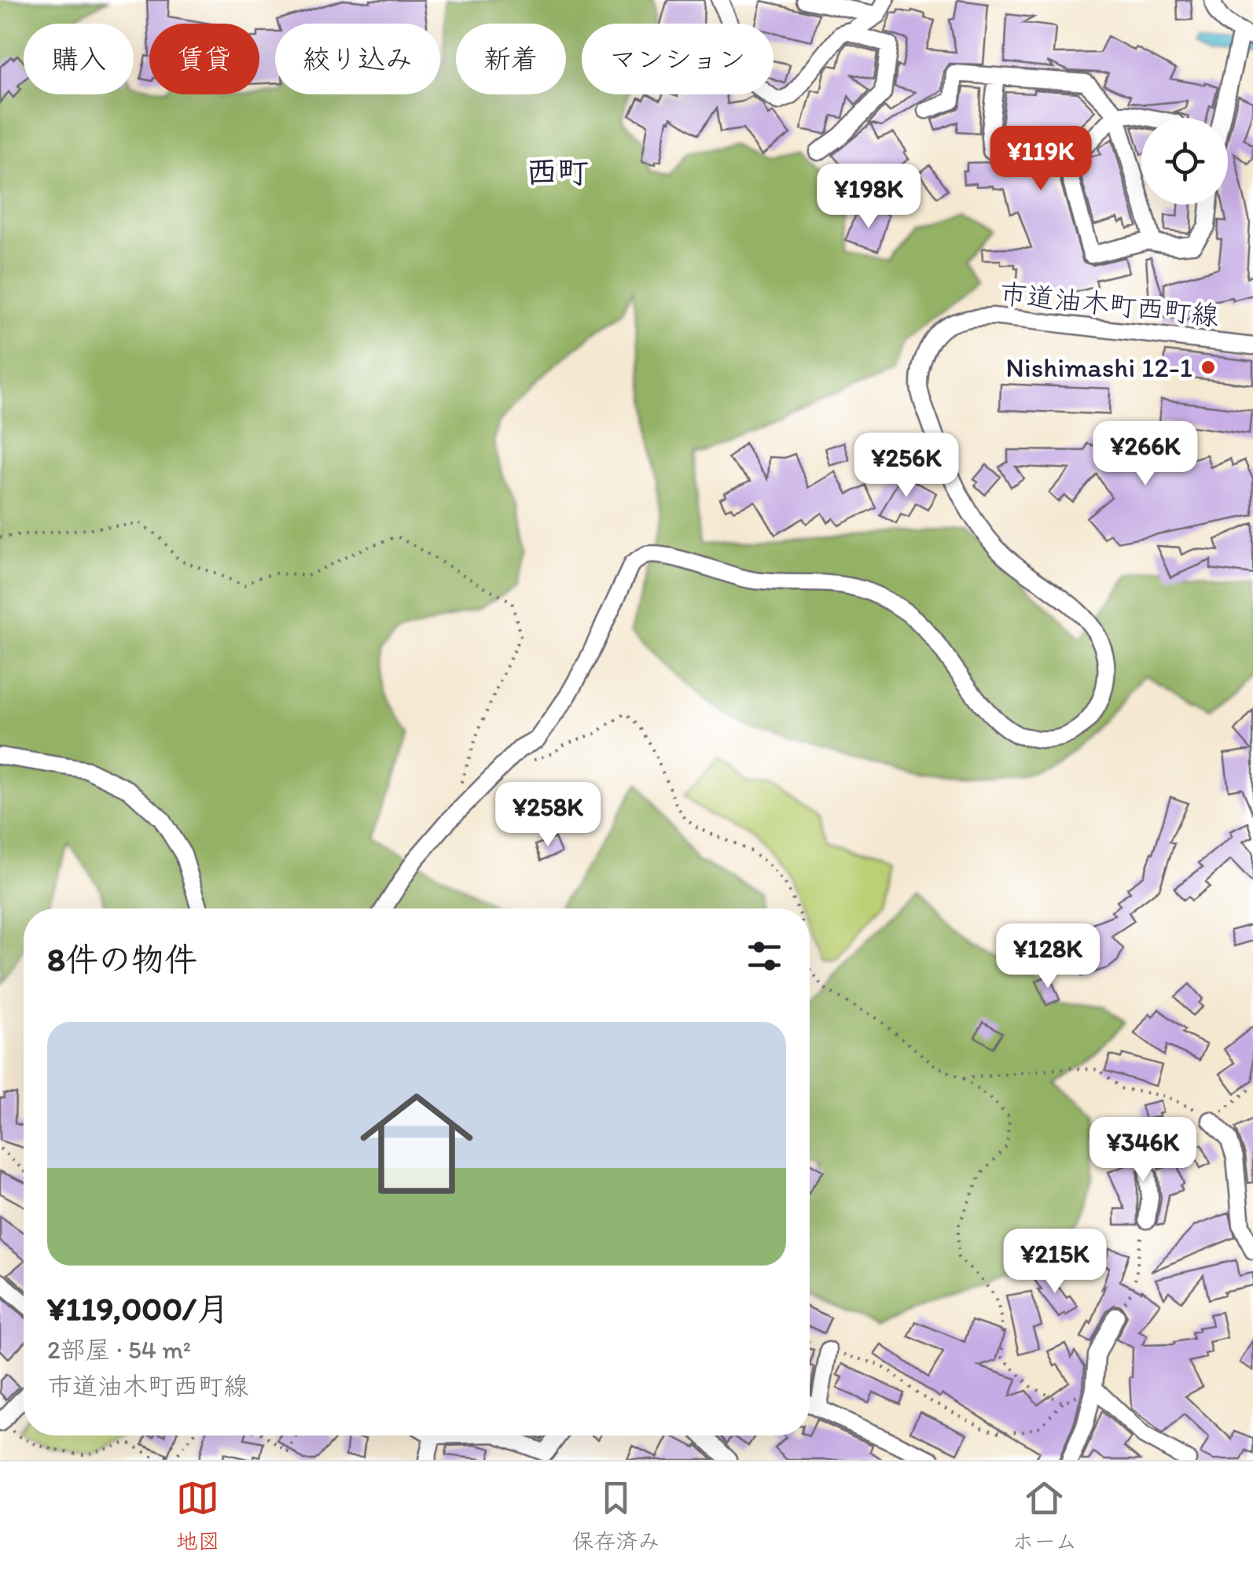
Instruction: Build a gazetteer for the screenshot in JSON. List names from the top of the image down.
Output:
{
  "streets": {
    "street": ["市道油木町西町線"]
  },
  "districts": ["西町"],
  "places": ["Nishimashi 12-1"],
  "page": {
    "chip": [
      "購入",
      "賃貸",
      "絞り込み",
      "新着",
      "マンション"
    ],
    "price": [
      "¥119K",
      "¥198K",
      "¥266K",
      "¥256K",
      "¥258K",
      "¥128K",
      "¥346K",
      "¥215K"
    ],
    "heading": "8件の物件",
    "list": [
      {
        "name": "¥119,000/月",
        "note": "2部屋 · 54 m² · 市道油木町西町線"
      }
    ],
    "tabs": ["地図", "保存済み", "ホーム"]
  }
}
